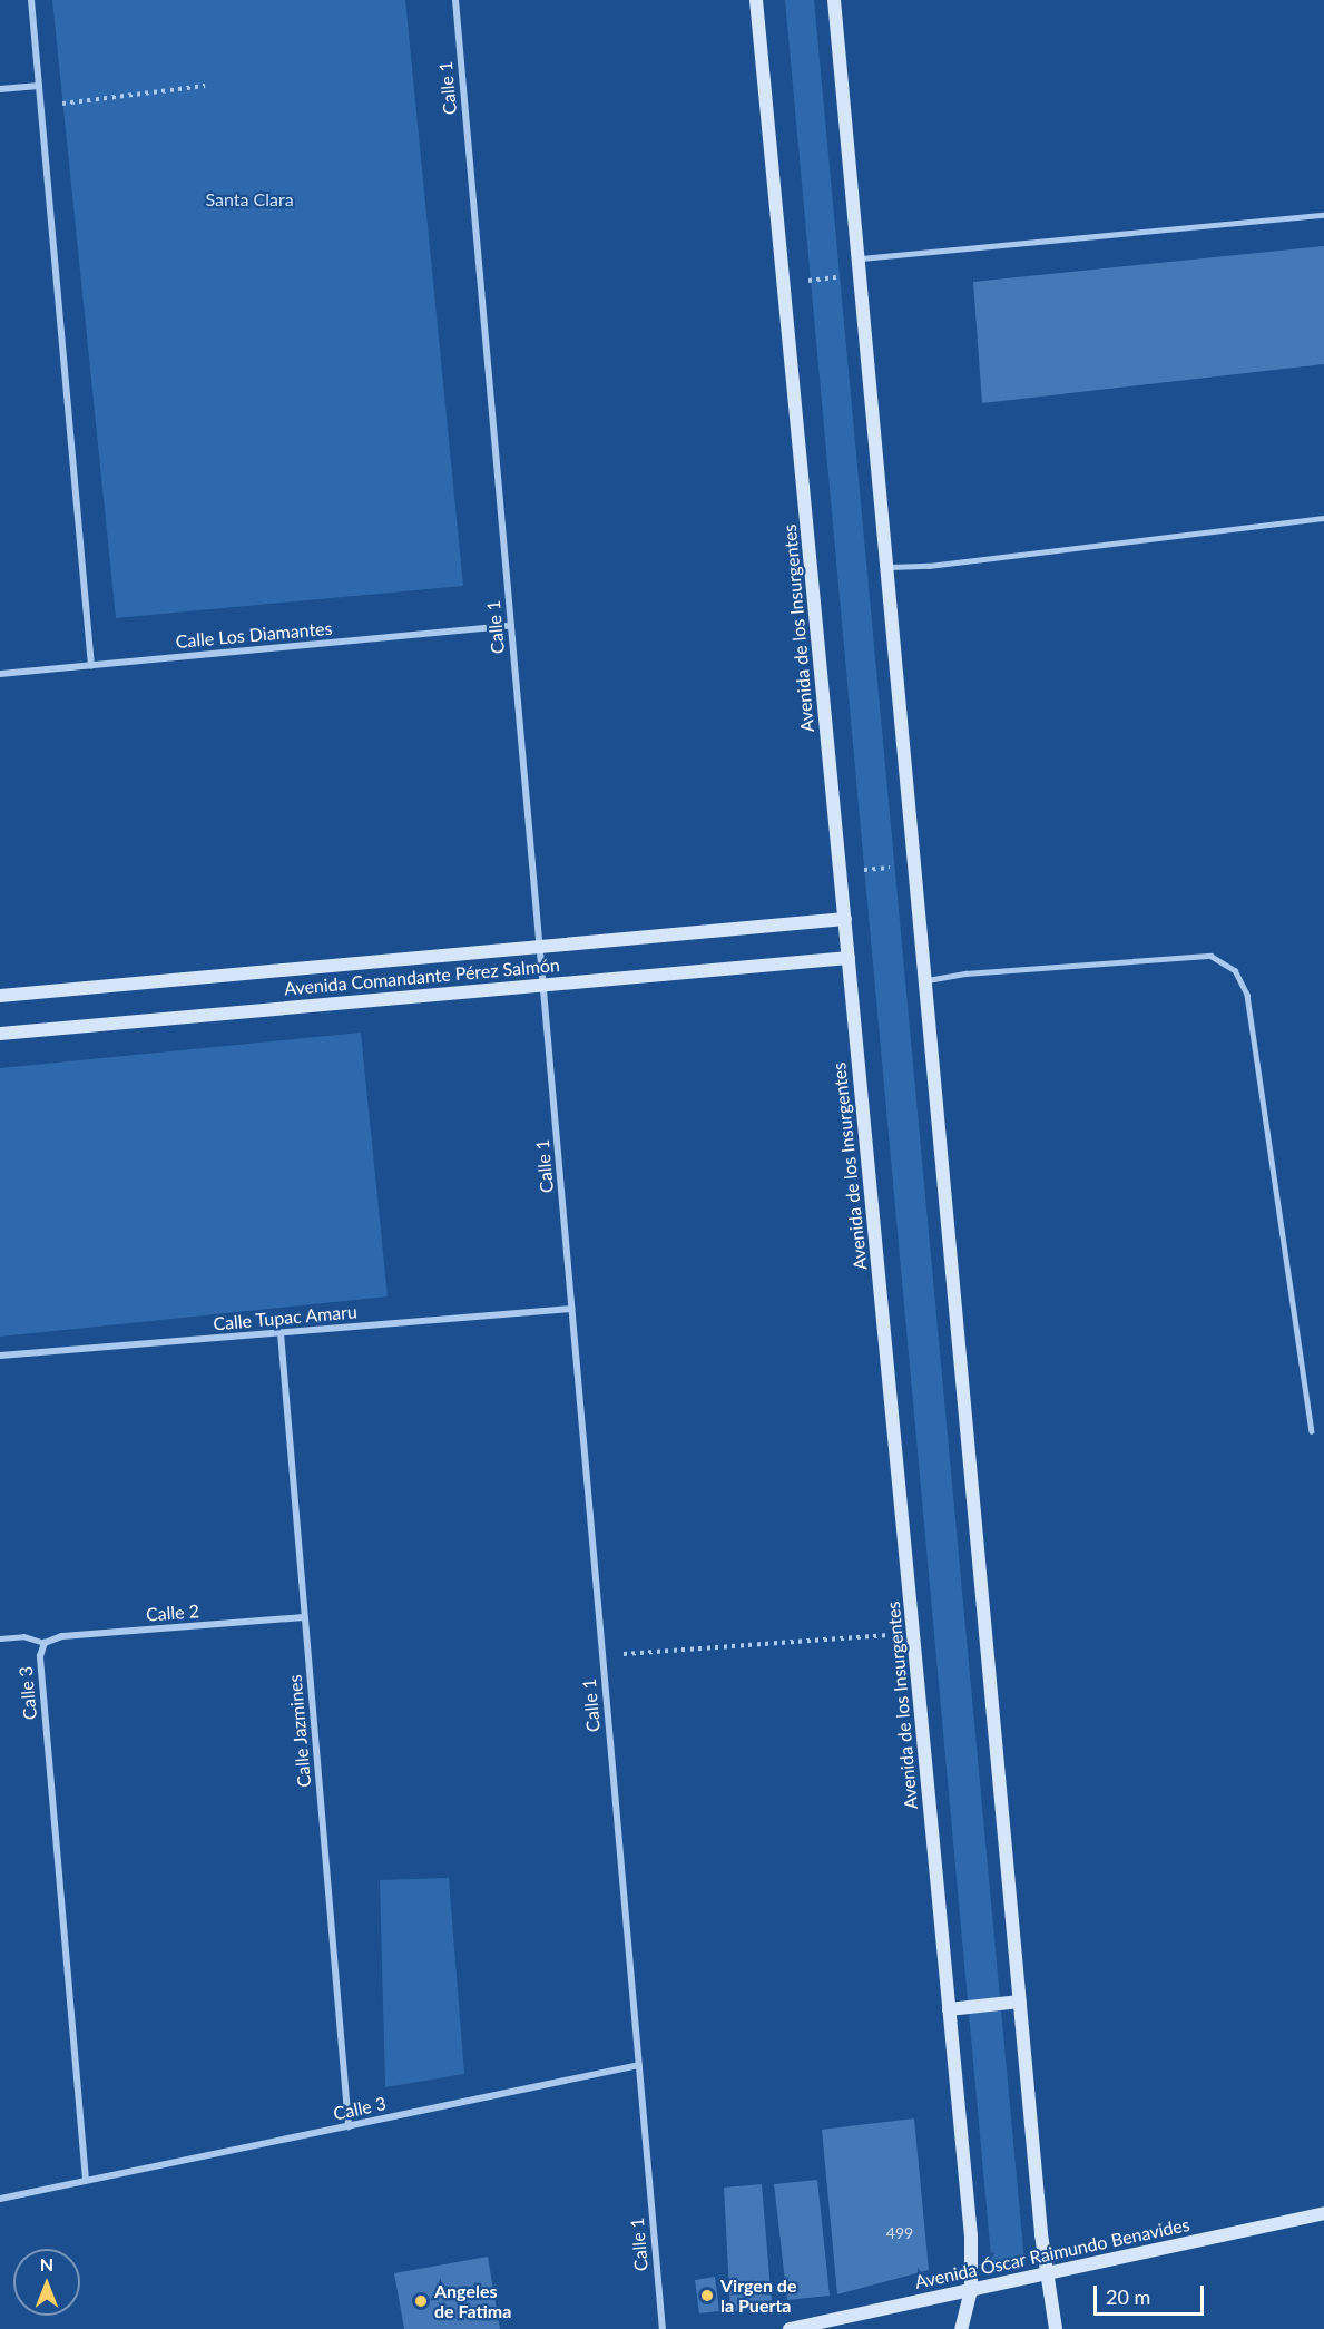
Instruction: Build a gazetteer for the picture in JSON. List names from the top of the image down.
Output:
{
  "streets": {
    "main road": ["Avenida de los Insurgentes", "Avenida Comandante Pérez Salmón", "Avenida Óscar Raimundo Benavides"],
    "street": [
      "Calle 1",
      "Calle Los Diamantes",
      "Calle Tupac Amaru",
      "Calle 2",
      "Calle 3",
      "Calle Jazmines"
    ]
  },
  "crossings": [
    ["Calle 1", "Calle Los Diamantes"],
    ["Calle 1", "Avenida Comandante Pérez Salmón"],
    ["Calle 1", "Calle Tupac Amaru"],
    ["Calle 1", "Calle 3"],
    ["Avenida de los Insurgentes", "Avenida Comandante Pérez Salmón"],
    ["Avenida de los Insurgentes", "Avenida Óscar Raimundo Benavides"],
    ["Calle Tupac Amaru", "Calle Jazmines"],
    ["Calle 2", "Calle 3"],
    ["Calle 2", "Calle Jazmines"],
    ["Calle 3", "Calle Jazmines"]
  ],
  "parks": ["Santa Clara"],
  "places": ["Virgen de la Puerta", "Angeles de Fatima"],
  "house_numbers": ["499"],
  "scale_bar": "20 m",
  "north": "top"
}
